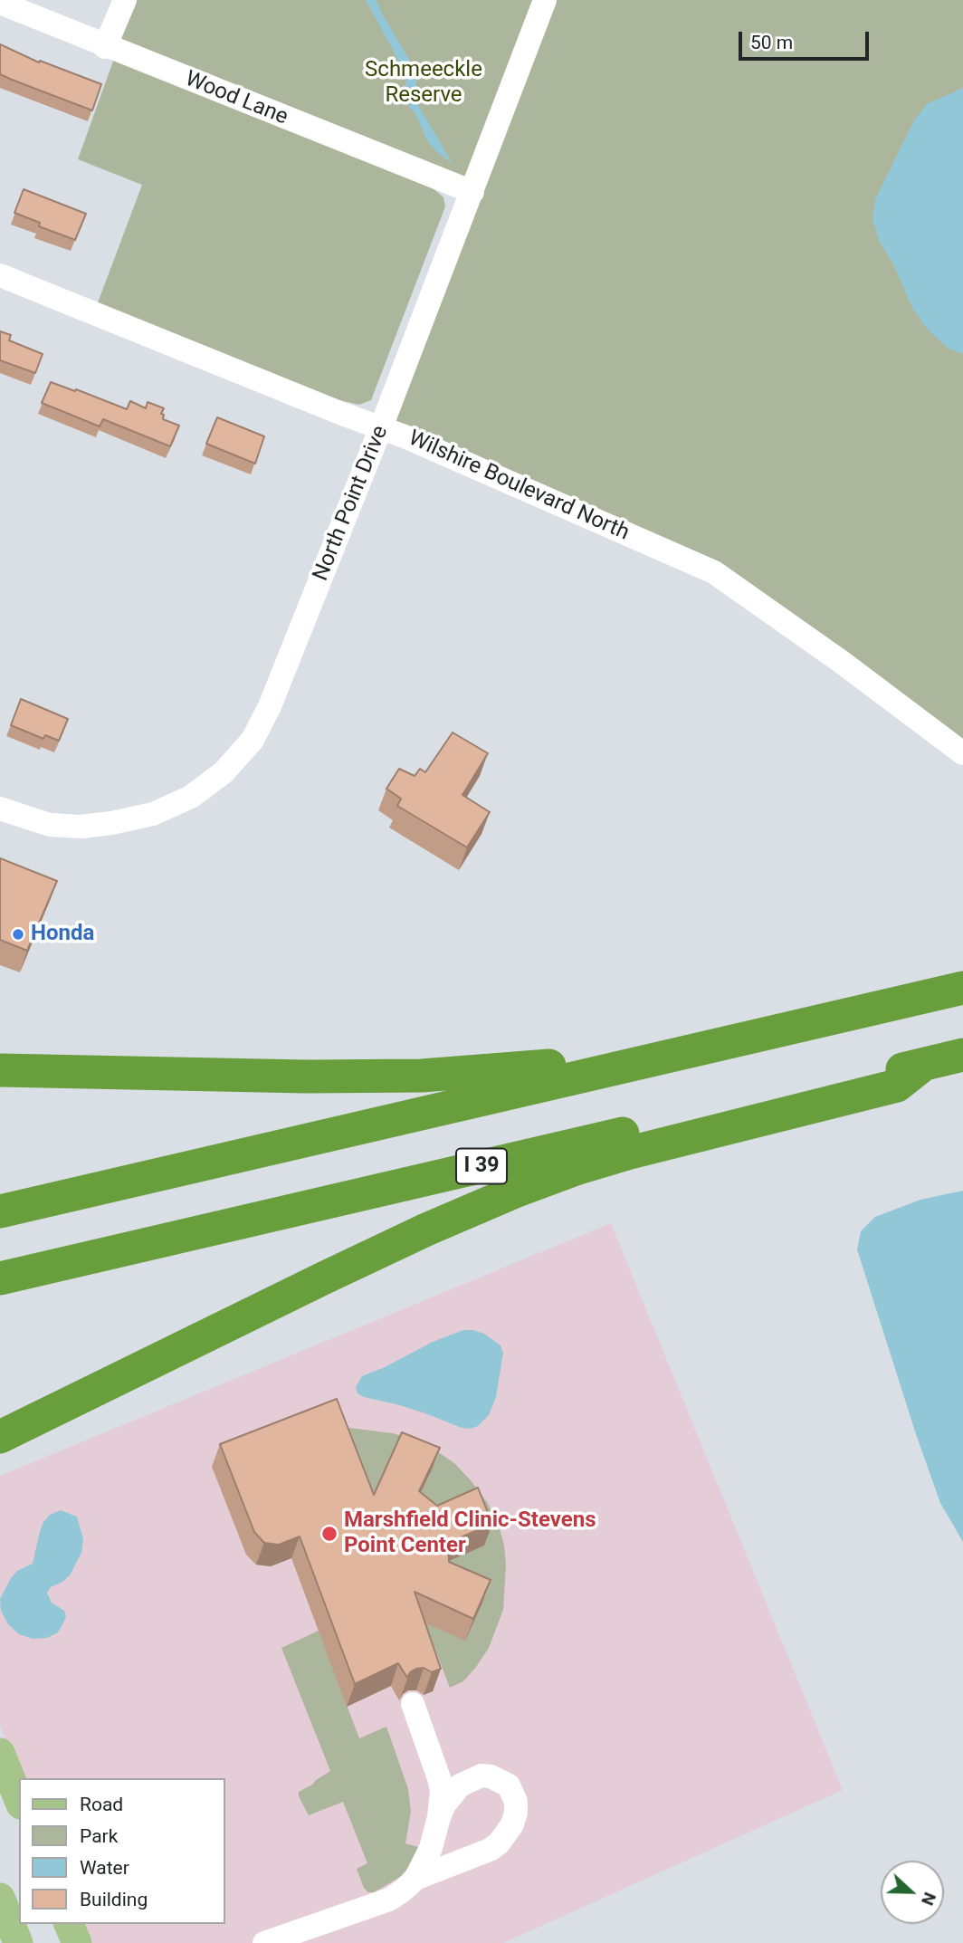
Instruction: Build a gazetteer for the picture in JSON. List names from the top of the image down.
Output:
{
  "streets": {
    "highway": ["I 39"],
    "street": ["Wood Lane", "Wilshire Boulevard North", "North Point Drive"]
  },
  "crossings": [
    ["Wood Lane", "North Point Drive"],
    ["Wilshire Boulevard North", "North Point Drive"]
  ],
  "parks": ["Schmeeckle Reserve"],
  "places": ["Honda", "Marshfield Clinic-Stevens Point Center"],
  "legend": [
    "Road",
    "Park",
    "Water",
    "Building"
  ],
  "scale_bar": "50 m",
  "north": "right"
}
